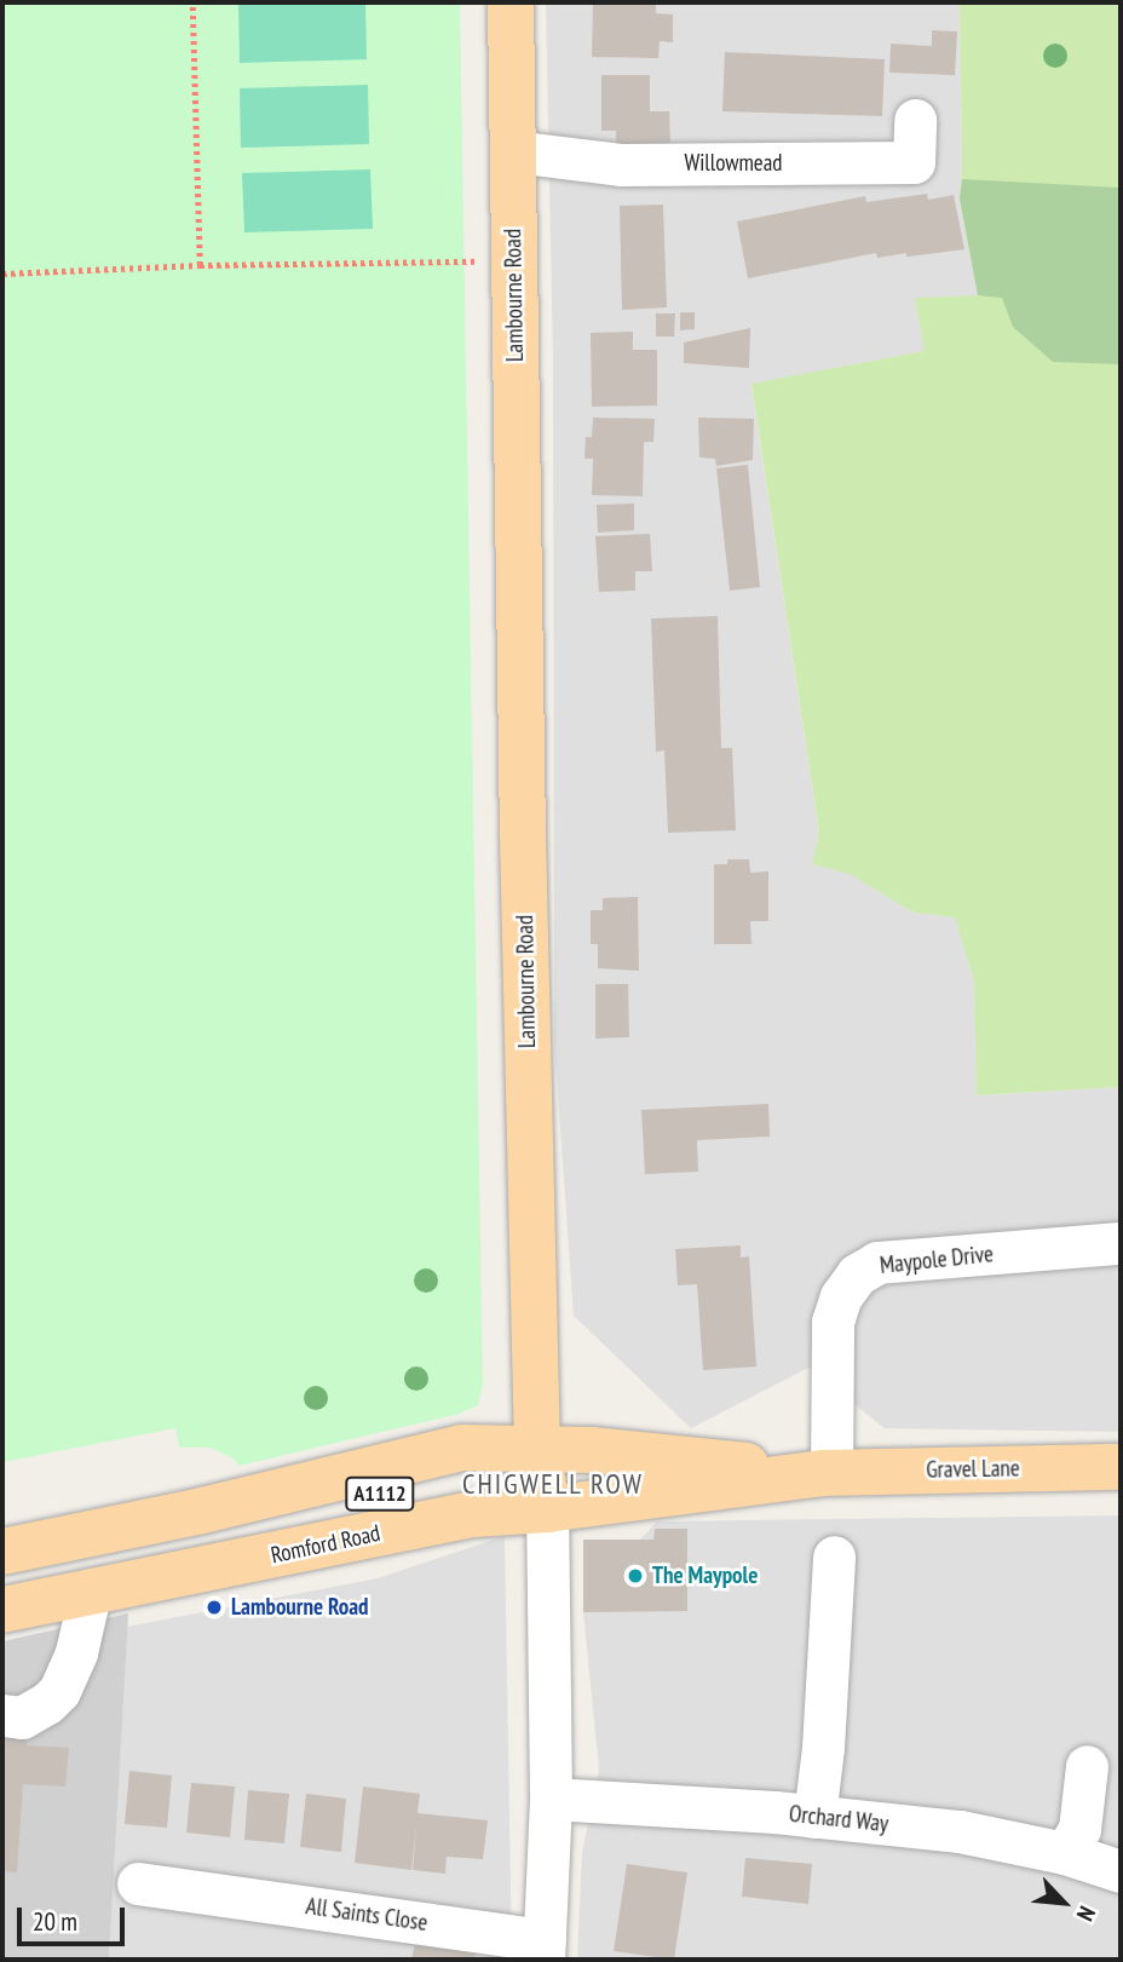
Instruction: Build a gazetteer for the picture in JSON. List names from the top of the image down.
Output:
{
  "streets": {
    "main road": [
      "Lambourne Road",
      "Gravel Lane",
      "A1112",
      "Romford Road"
    ],
    "street": [
      "Willowmead",
      "Maypole Drive",
      "Orchard Way",
      "All Saints Close"
    ]
  },
  "crossings": [
    ["Willowmead", "Lambourne Road"],
    ["Lambourne Road", "Gravel Lane"],
    ["Lambourne Road", "Romford Road"],
    ["Lambourne Road", "Orchard Way"],
    ["Lambourne Road", "All Saints Close"],
    ["Maypole Drive", "Gravel Lane"],
    ["Gravel Lane", "Romford Road"]
  ],
  "districts": ["CHIGWELL ROW"],
  "places": ["The Maypole", "Lambourne Road"],
  "scale_bar": "20 m",
  "north": "bottom right"
}
